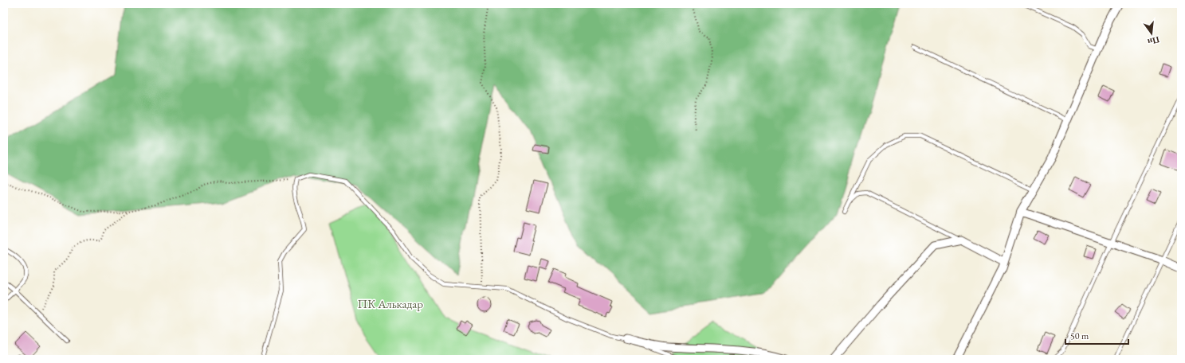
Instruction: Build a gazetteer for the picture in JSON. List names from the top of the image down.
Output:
{
  "parks": ["ПК Алькадар"],
  "scale_bar": "50 m",
  "north": "bottom"
}
